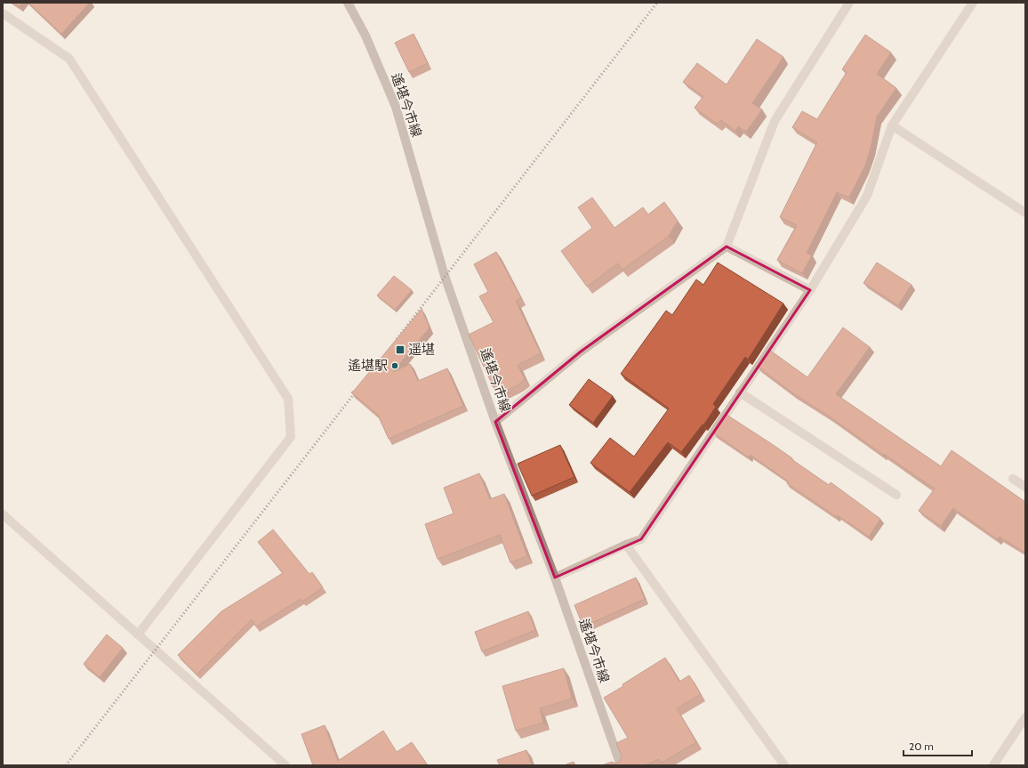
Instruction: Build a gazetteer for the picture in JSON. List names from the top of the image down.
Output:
{
  "streets": {
    "main road": ["遙堪今市線"]
  },
  "places": {
    "transit": ["遥堪"],
    "other": ["遙堪駅"]
  },
  "scale_bar": "20 m"
}
